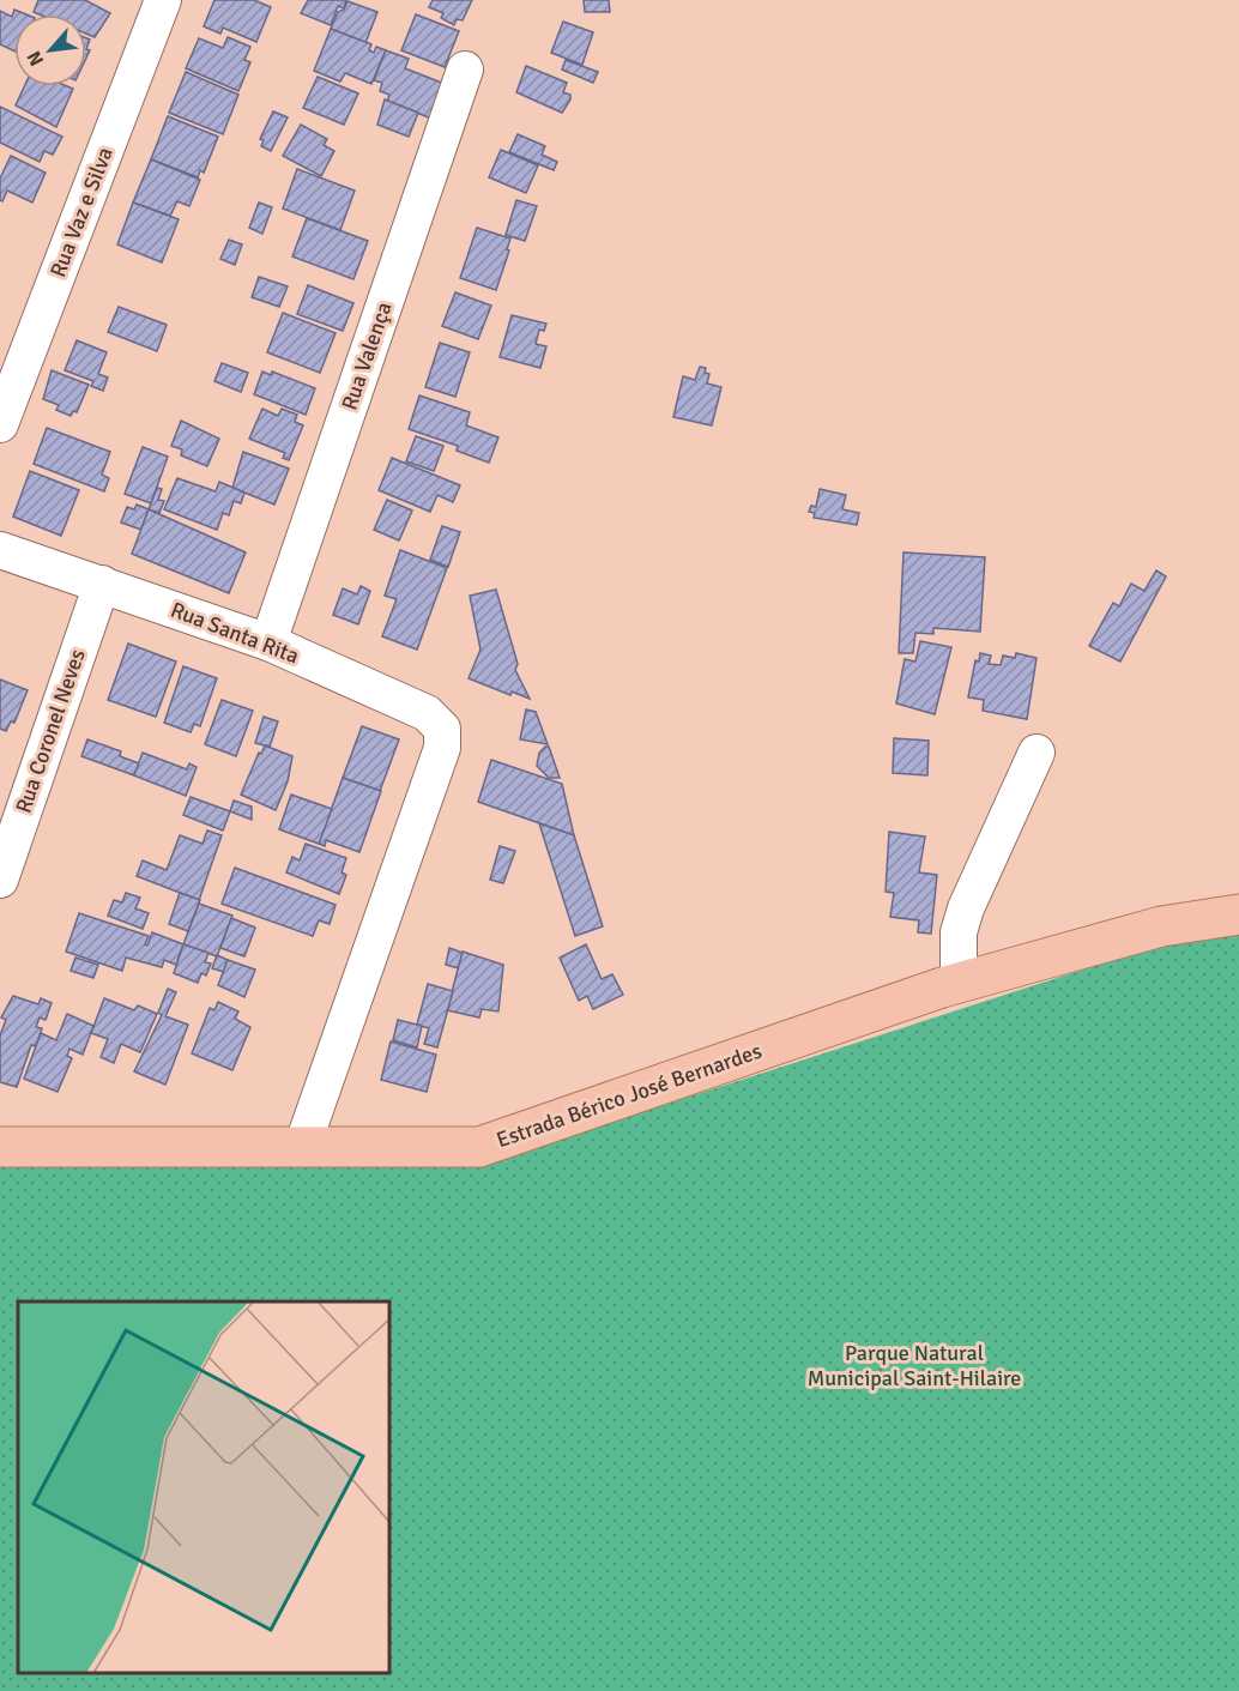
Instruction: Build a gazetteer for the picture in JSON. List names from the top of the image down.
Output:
{
  "streets": {
    "main road": ["Estrada Bérico José Bernardes"],
    "street": [
      "Rua Vaz e Silva",
      "Rua Valença",
      "Rua Santa Rita",
      "Rua Coronel Neves"
    ]
  },
  "crossings": [
    ["Rua Valença", "Rua Santa Rita"],
    ["Rua Santa Rita", "Rua Coronel Neves"],
    ["Rua Santa Rita", "Estrada Bérico José Bernardes"]
  ],
  "parks": ["Parque Natural Municipal Saint-Hilaire"],
  "north": "bottom left"
}
